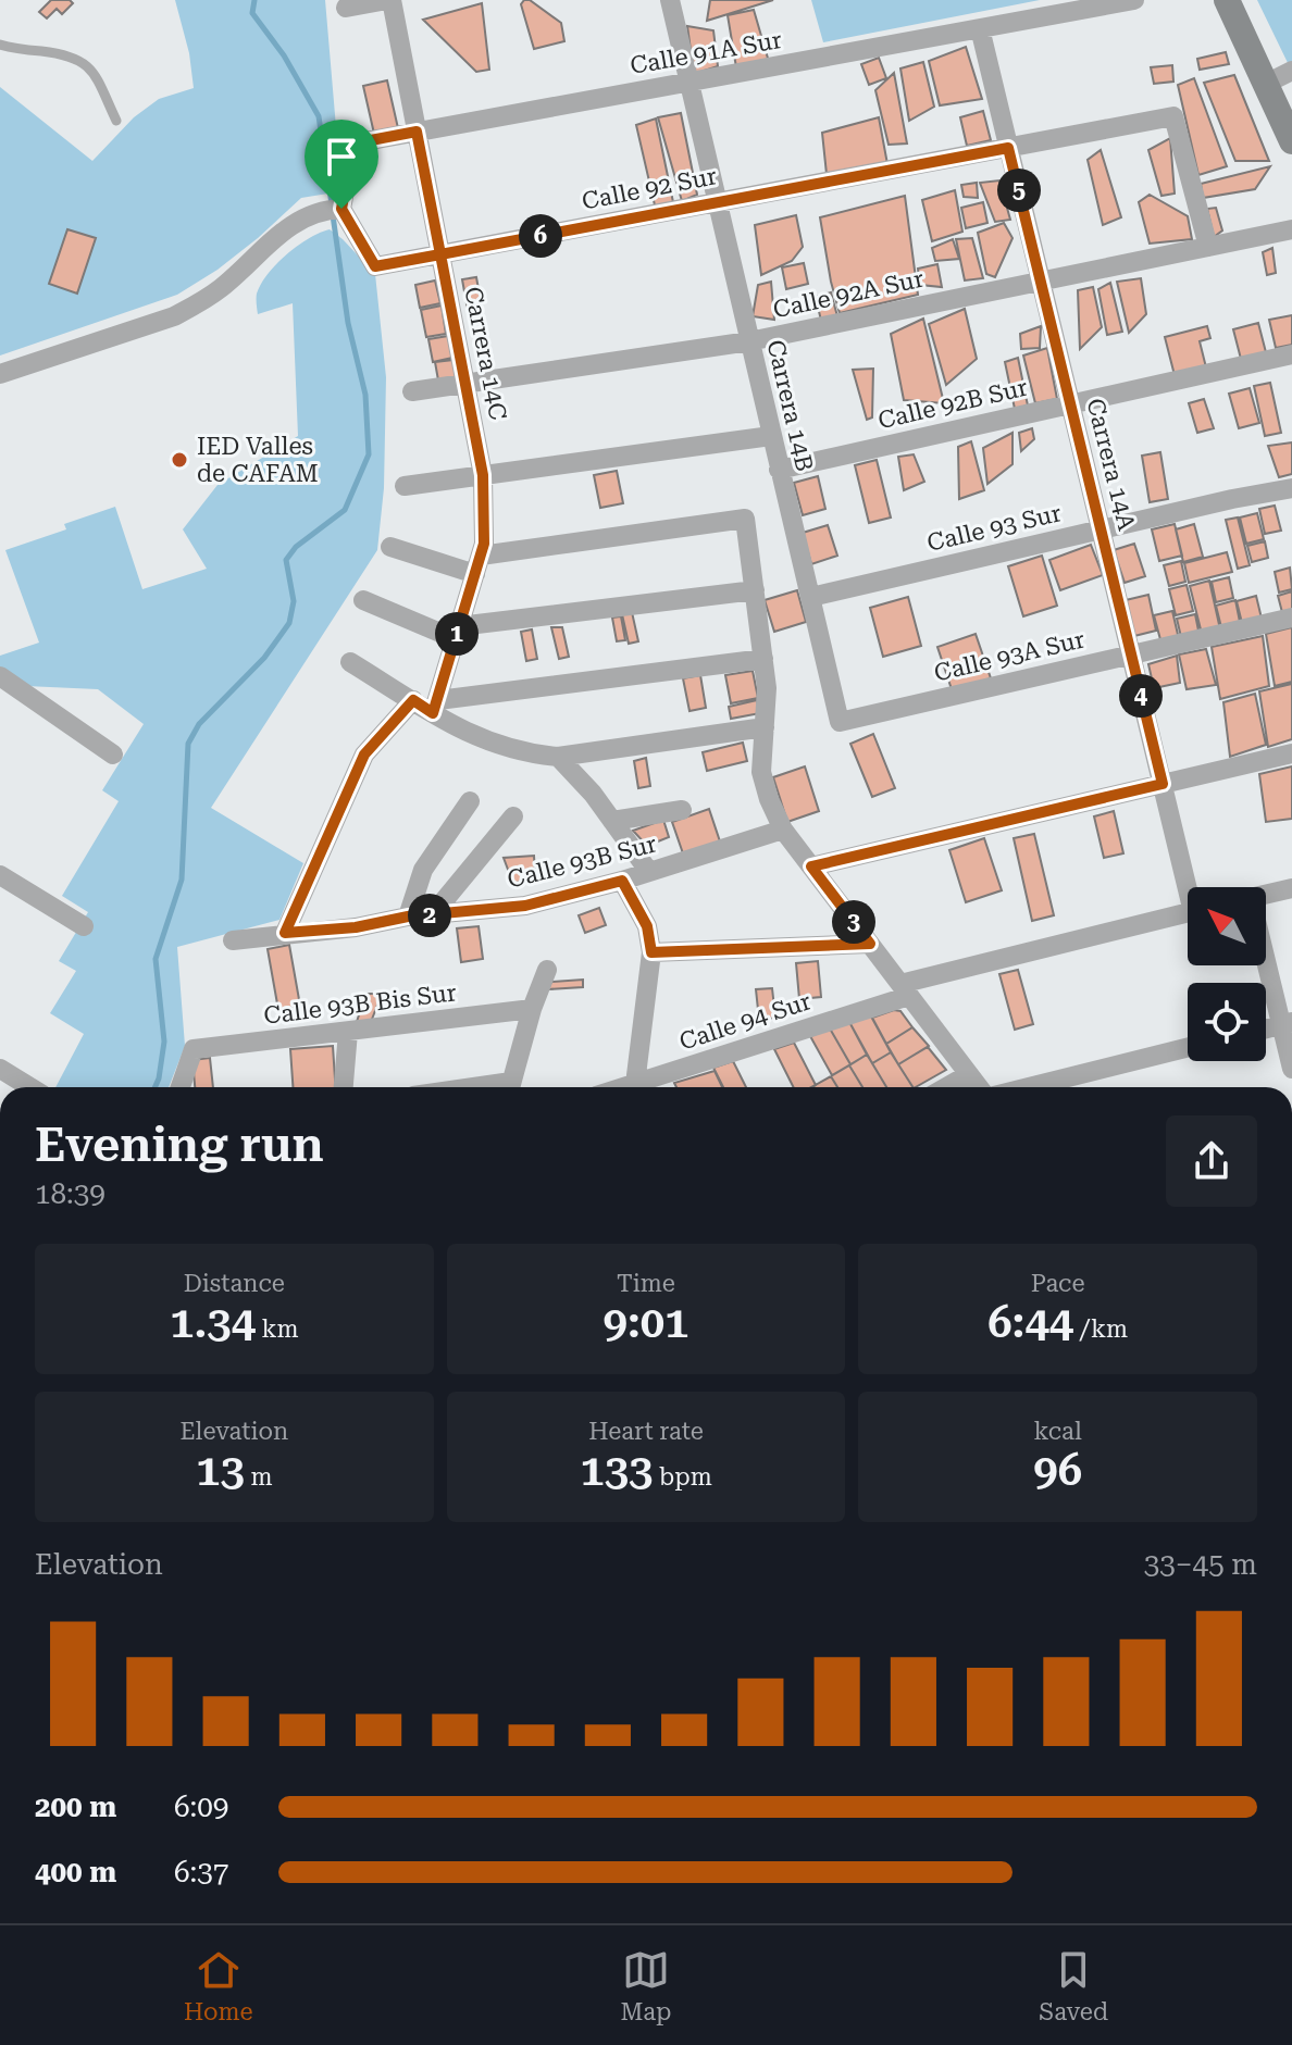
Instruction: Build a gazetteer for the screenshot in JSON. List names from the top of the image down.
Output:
{
  "streets": {
    "street": [
      "Calle 91A Sur",
      "Calle 92 Sur",
      "Calle 92A Sur",
      "Carrera 14C",
      "Calle 92B Sur",
      "Carrera 14B",
      "Carrera 14A",
      "Calle 93 Sur",
      "Calle 93A Sur",
      "Calle 93B Sur",
      "Calle 93B Bis Sur",
      "Calle 94 Sur"
    ]
  },
  "crossings": [
    ["Calle 91A Sur", "Calle 92 Sur"],
    ["Calle 91A Sur", "Carrera 14C"],
    ["Calle 91A Sur", "Carrera 14B"],
    ["Calle 91A Sur", "Carrera 14A"],
    ["Calle 92 Sur", "Calle 92A Sur"],
    ["Calle 92 Sur", "Carrera 14C"],
    ["Calle 92 Sur", "Carrera 14B"],
    ["Calle 92 Sur", "Carrera 14A"],
    ["Calle 92A Sur", "Carrera 14C"],
    ["Calle 92A Sur", "Carrera 14B"],
    ["Calle 92A Sur", "Carrera 14A"],
    ["Calle 92B Sur", "Carrera 14B"],
    ["Calle 92B Sur", "Carrera 14A"],
    ["Carrera 14B", "Calle 93 Sur"],
    ["Carrera 14B", "Calle 93A Sur"],
    ["Carrera 14A", "Calle 93 Sur"],
    ["Carrera 14A", "Calle 93A Sur"]
  ],
  "places": ["IED Valles de CAFAM"],
  "north": "top left",
  "page": {
    "pins": [
      "5",
      "6",
      "1",
      "4",
      "2",
      "3"
    ],
    "heading": ["Evening run", "18:39"],
    "stats": [
      ["Distance", "1.34 km"],
      ["Time", "9:01"],
      ["Pace", "6:44 /km"],
      ["Elevation", "13 m"],
      ["Heart rate", "133 bpm"],
      ["kcal", "96"]
    ],
    "chart": ["Elevation", "33–45 m"],
    "list": [
      {
        "name": "200 m",
        "note": "6:09"
      },
      {
        "name": "400 m",
        "note": "6:37"
      }
    ],
    "tabs": ["Home", "Map", "Saved"]
  }
}
